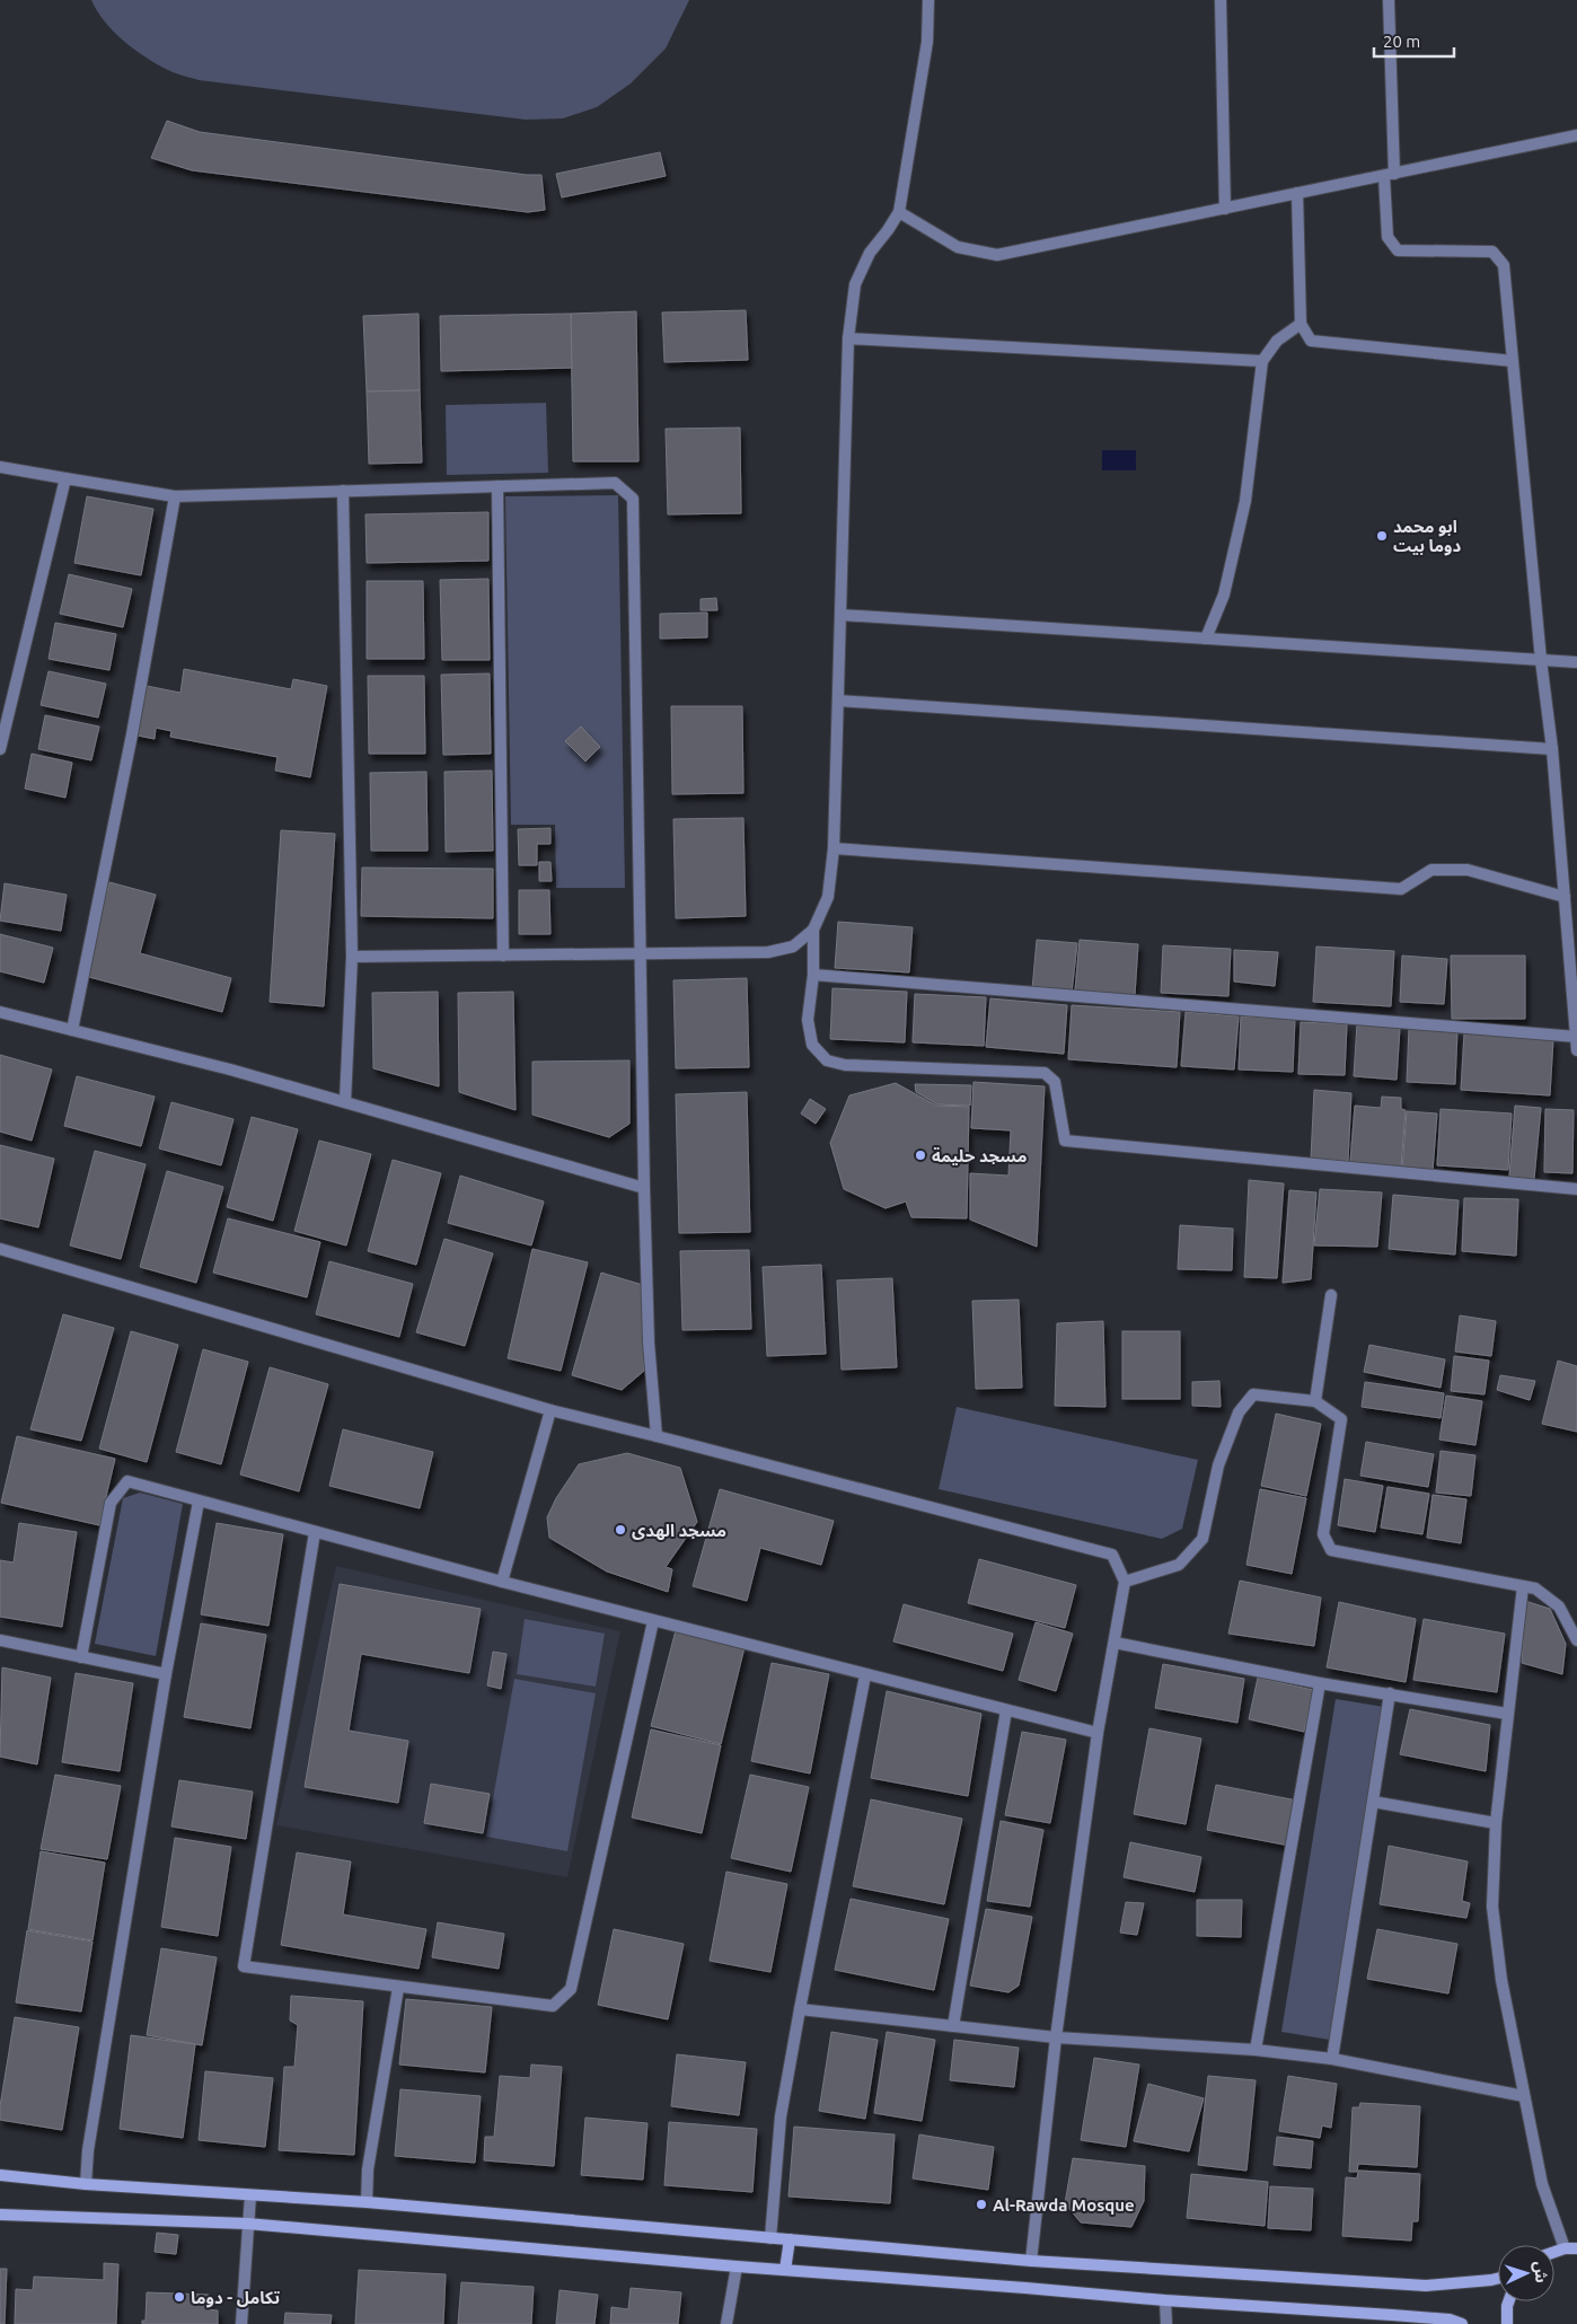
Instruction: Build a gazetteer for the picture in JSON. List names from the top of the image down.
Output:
{
  "places": [
    "ابو محمد دوما بيت",
    "مسجد حليمة",
    "مسجد الهدى",
    "Al-Rawda Mosque",
    "تكامل - دوما"
  ],
  "scale_bar": "20 m",
  "north": "right"
}
